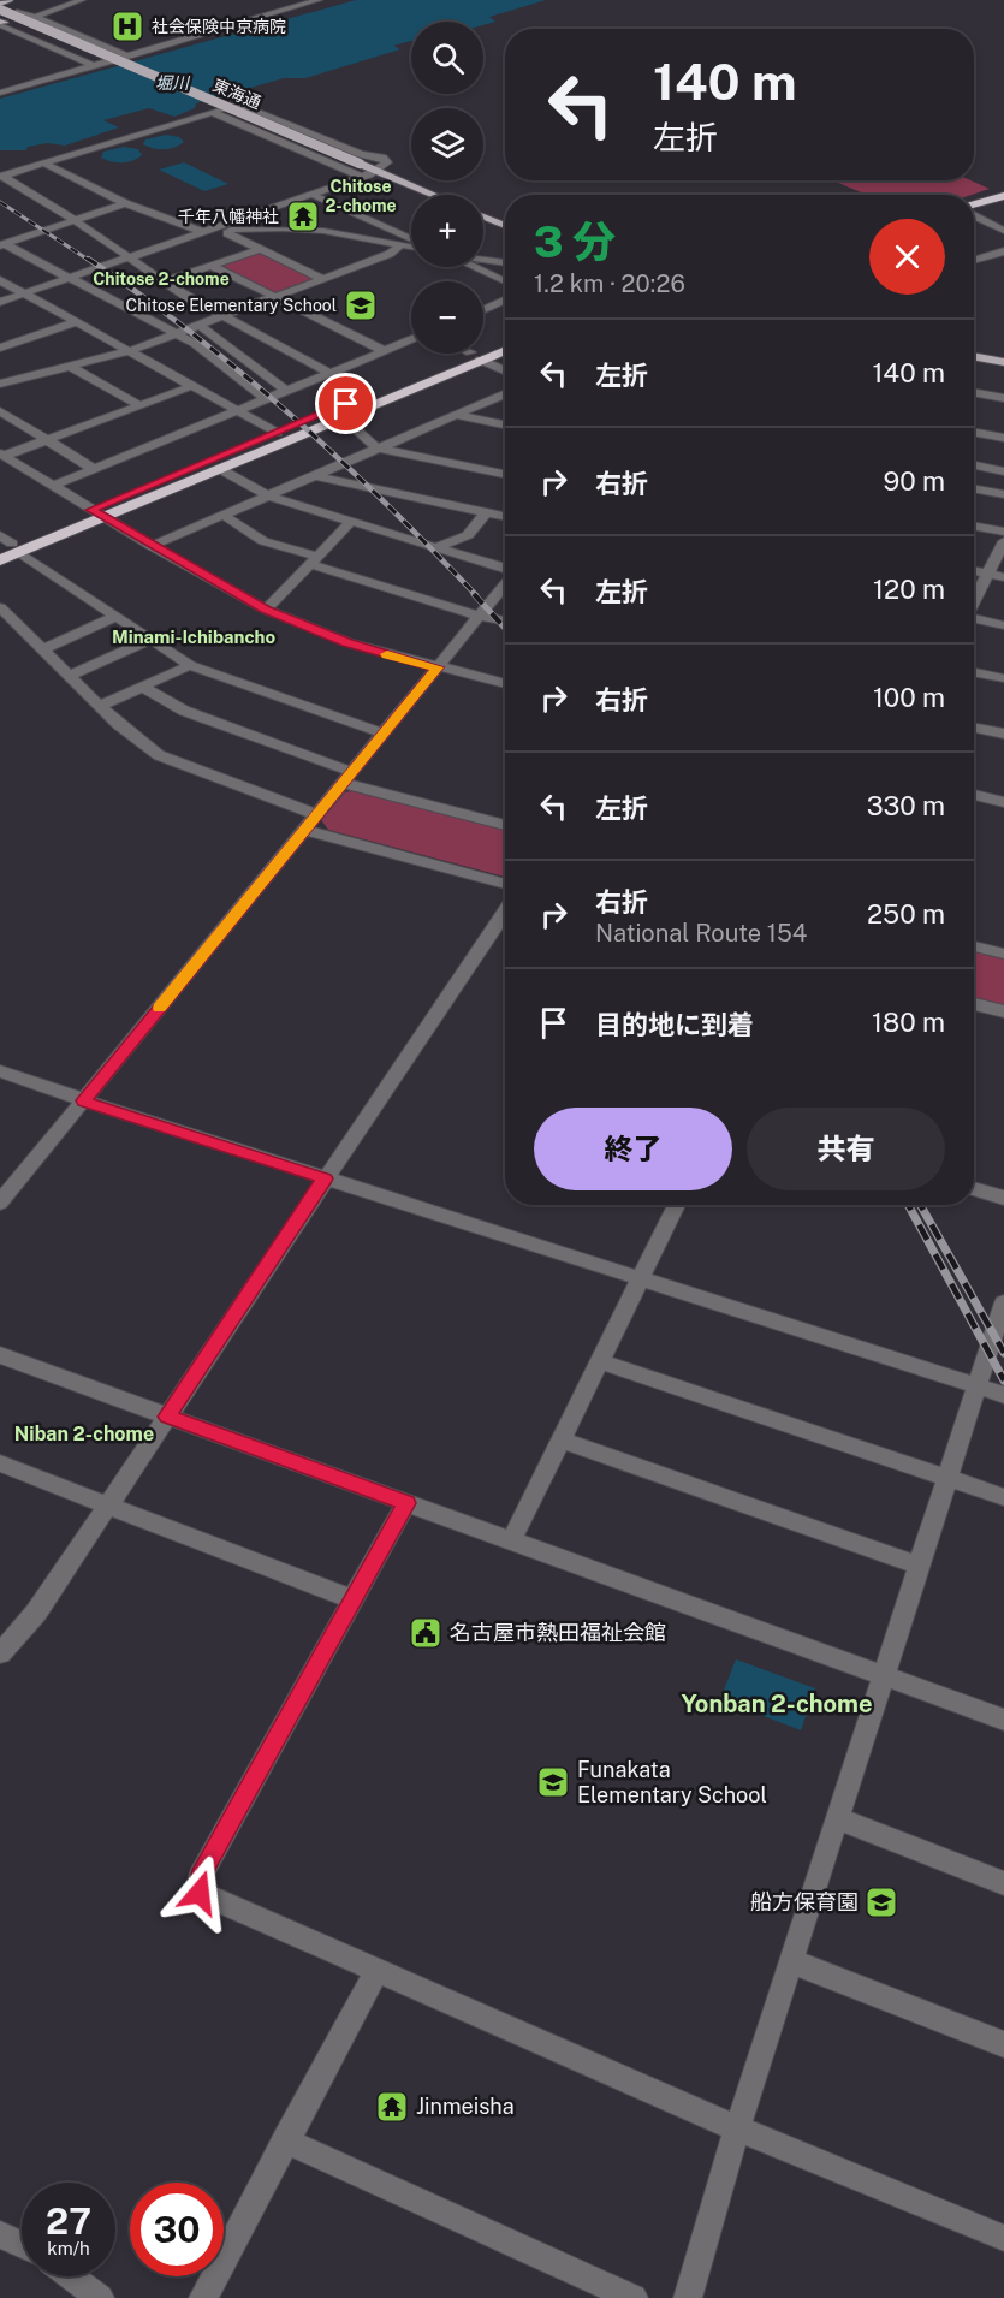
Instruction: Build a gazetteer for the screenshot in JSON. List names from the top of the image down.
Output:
{
  "streets": {
    "main road": ["東海通"]
  },
  "districts": [
    "Chitose 2-chome",
    "Chitose 2-chome",
    "Minami-Ichibancho",
    "Niban 2-chome",
    "Yonban 2-chome"
  ],
  "water": ["堀川"],
  "places": {
    "hospital": ["社会保険中京病院"],
    "temple": ["千年八幡神社", "Jinmeisha"],
    "school or university": ["Chitose Elementary School", "Funakata Elementary School", "船方保育園"],
    "public building": ["名古屋市熱田福祉会館"]
  },
  "page": {
    "map_buttons": ["+", "−"],
    "turn": ["140 m", "左折"],
    "heading": ["3 分", "1.2 km · 20:26"],
    "list": [
      {
        "name": "左折",
        "value": "140 m"
      },
      {
        "name": "右折",
        "value": "90 m"
      },
      {
        "name": "左折",
        "value": "120 m"
      },
      {
        "name": "右折",
        "value": "100 m"
      },
      {
        "name": "左折",
        "value": "330 m"
      },
      {
        "name": "右折",
        "note": "National Route 154",
        "value": "250 m"
      },
      {
        "name": "目的地に到着",
        "value": "180 m"
      }
    ],
    "buttons": ["終了", "共有"],
    "speed": "27 km/h",
    "limit": "30"
  }
}
